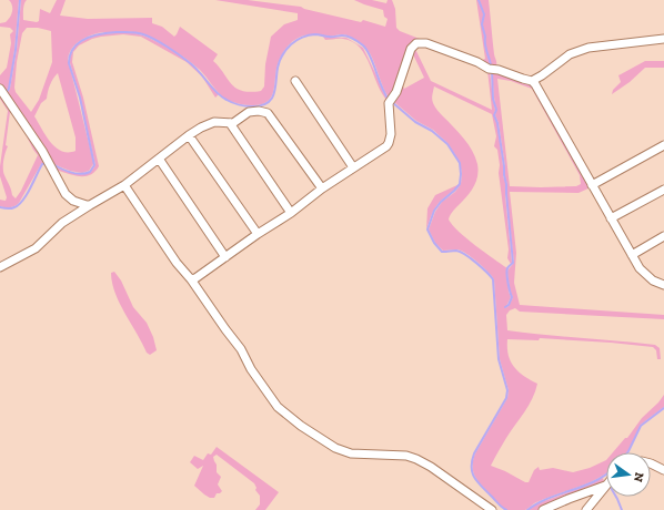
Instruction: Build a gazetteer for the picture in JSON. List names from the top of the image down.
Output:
{
  "north": "right"
}
